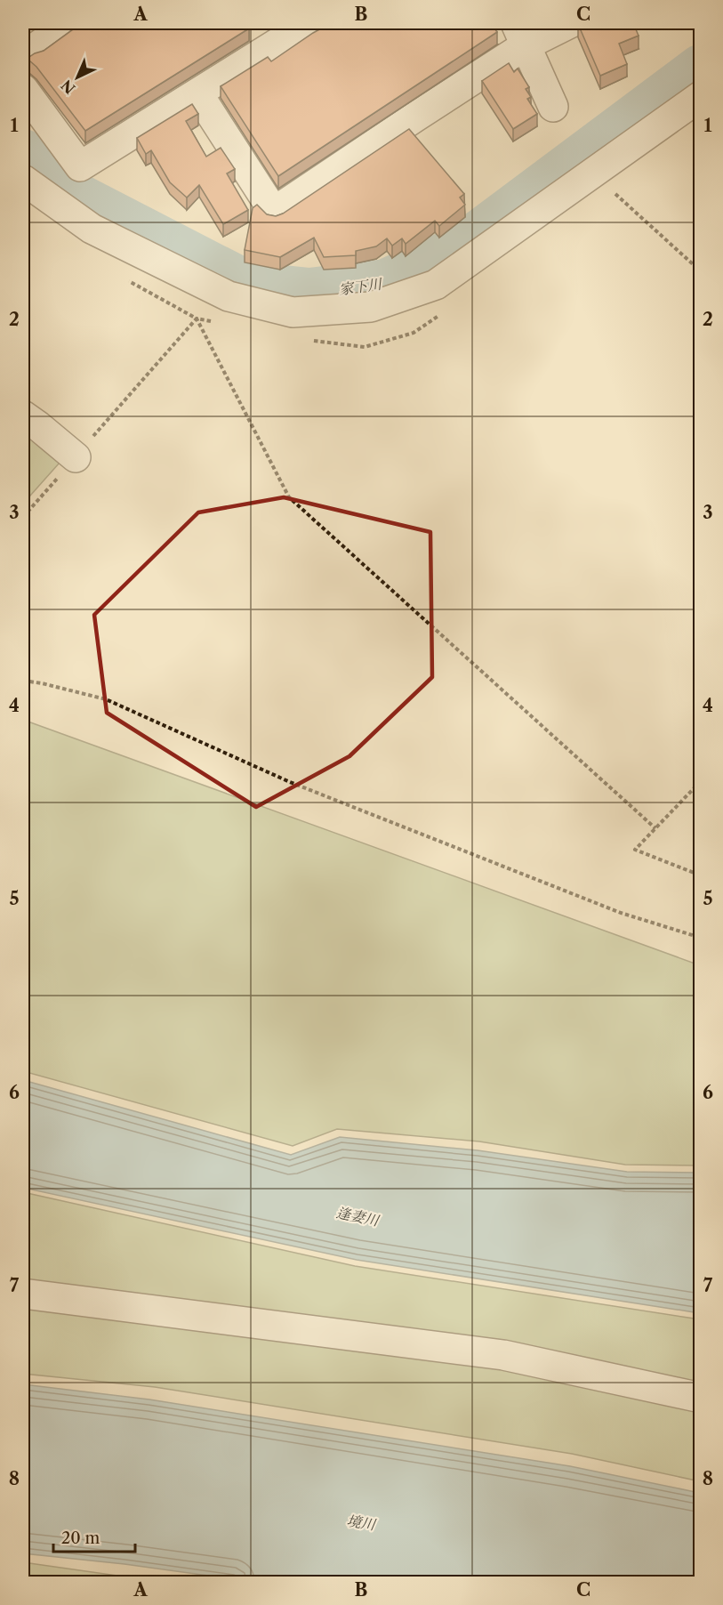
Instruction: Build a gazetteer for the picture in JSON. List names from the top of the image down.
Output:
{
  "water": ["家下川", "逢妻川", "境川"],
  "scale_bar": "20 m",
  "north": "bottom left",
  "grid": {
    "columns": ["A", "B", "C"],
    "rows": [
      "1",
      "2",
      "3",
      "4",
      "5",
      "6",
      "7",
      "8"
    ]
  }
}
